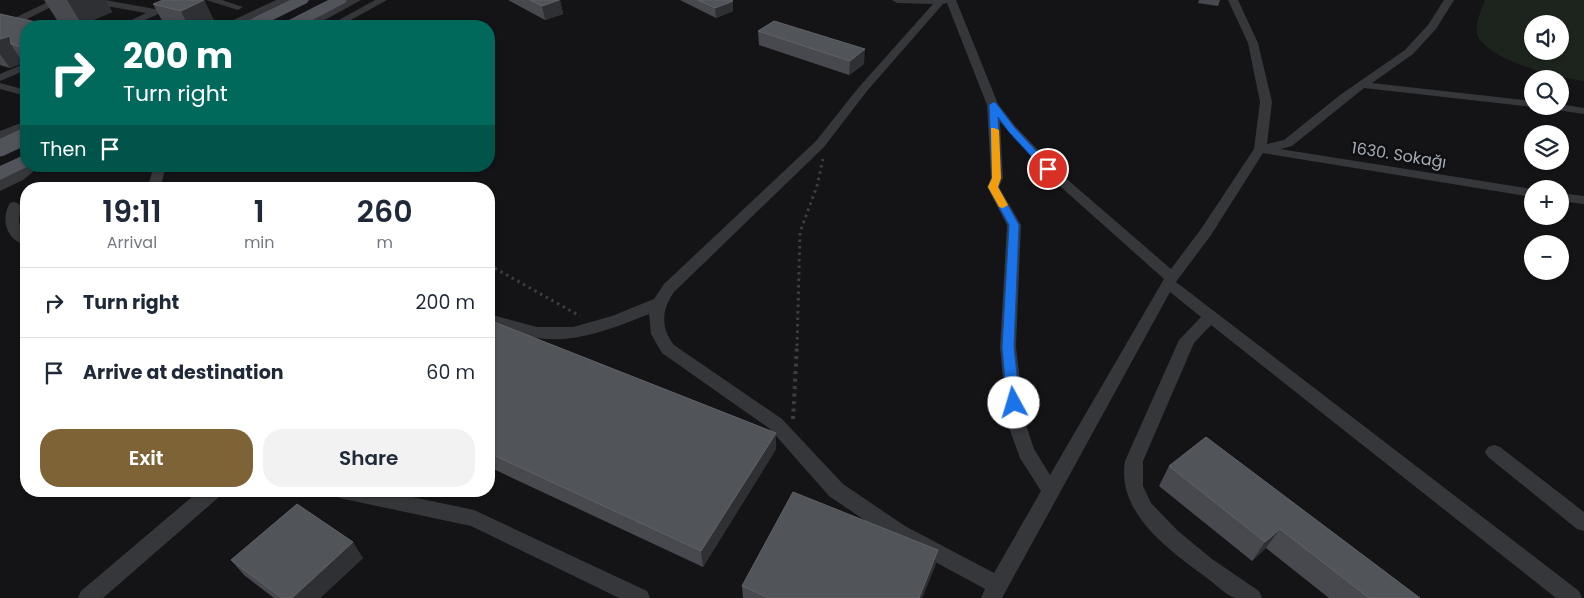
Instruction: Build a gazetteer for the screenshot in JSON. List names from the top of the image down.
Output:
{
  "streets": {
    "street": ["1630. Sokağı"]
  },
  "page": {
    "map_buttons": ["+", "−"],
    "turn": ["200 m", "Turn right"],
    "then": "Then",
    "eta": [
      "19:11",
      "Arrival",
      "1",
      "min",
      "260",
      "m"
    ],
    "list": [
      {
        "name": "Turn right",
        "value": "200 m"
      },
      {
        "name": "Arrive at destination",
        "value": "60 m"
      }
    ],
    "buttons": ["Exit", "Share"]
  }
}
